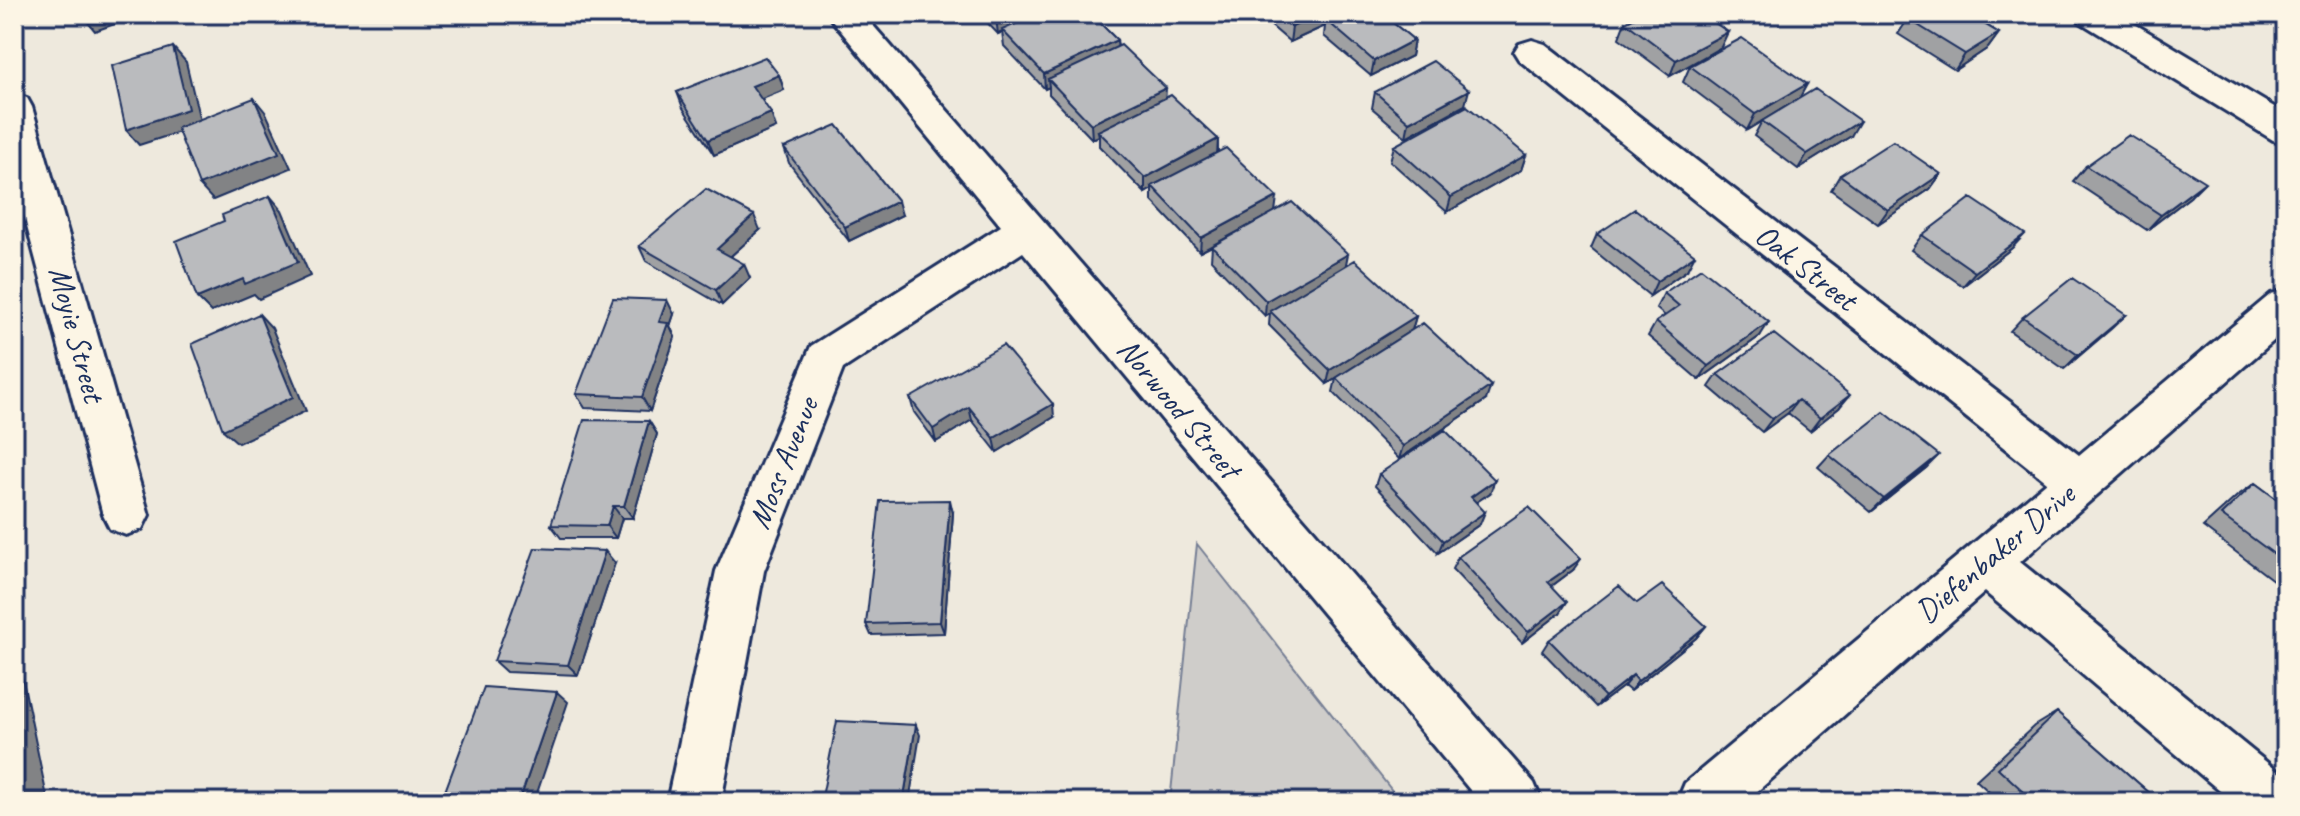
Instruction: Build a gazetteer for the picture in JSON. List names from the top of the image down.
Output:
{
  "streets": {
    "street": [
      "Oak Street",
      "Moyie Street",
      "Norwood Street",
      "Moss Avenue",
      "Diefenbaker Drive"
    ]
  },
  "crossings": [
    ["Oak Street", "Diefenbaker Drive"],
    ["Norwood Street", "Moss Avenue"]
  ]
}
